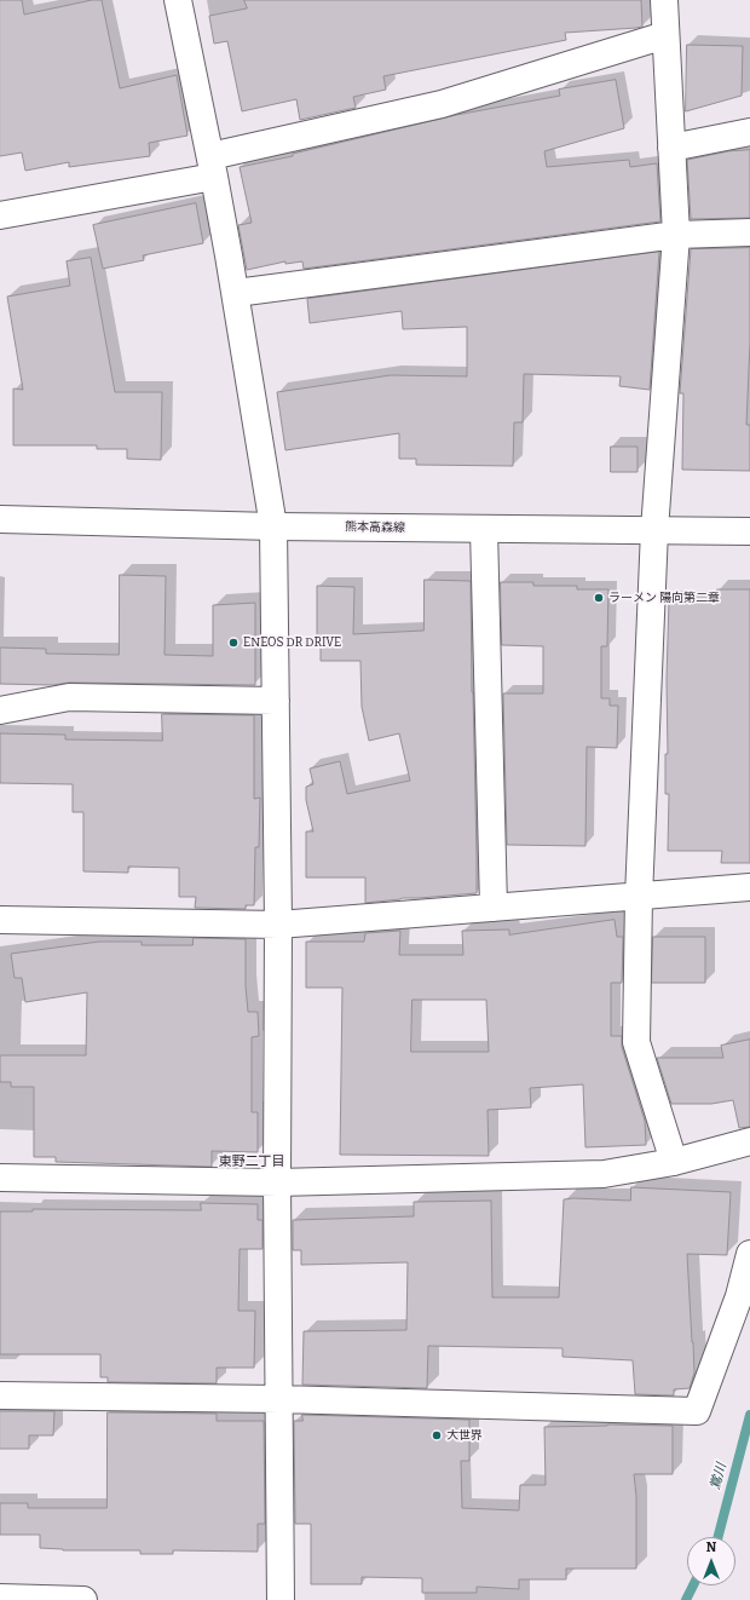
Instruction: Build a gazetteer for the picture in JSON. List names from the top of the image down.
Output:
{
  "streets": {
    "street": ["熊本高森線"]
  },
  "districts": ["東野二丁目"],
  "water": ["鴬川"],
  "places": ["ラーメン 陽向第二章", "ENEOS DR DRIVE", "大世界"],
  "north": "top"
}
